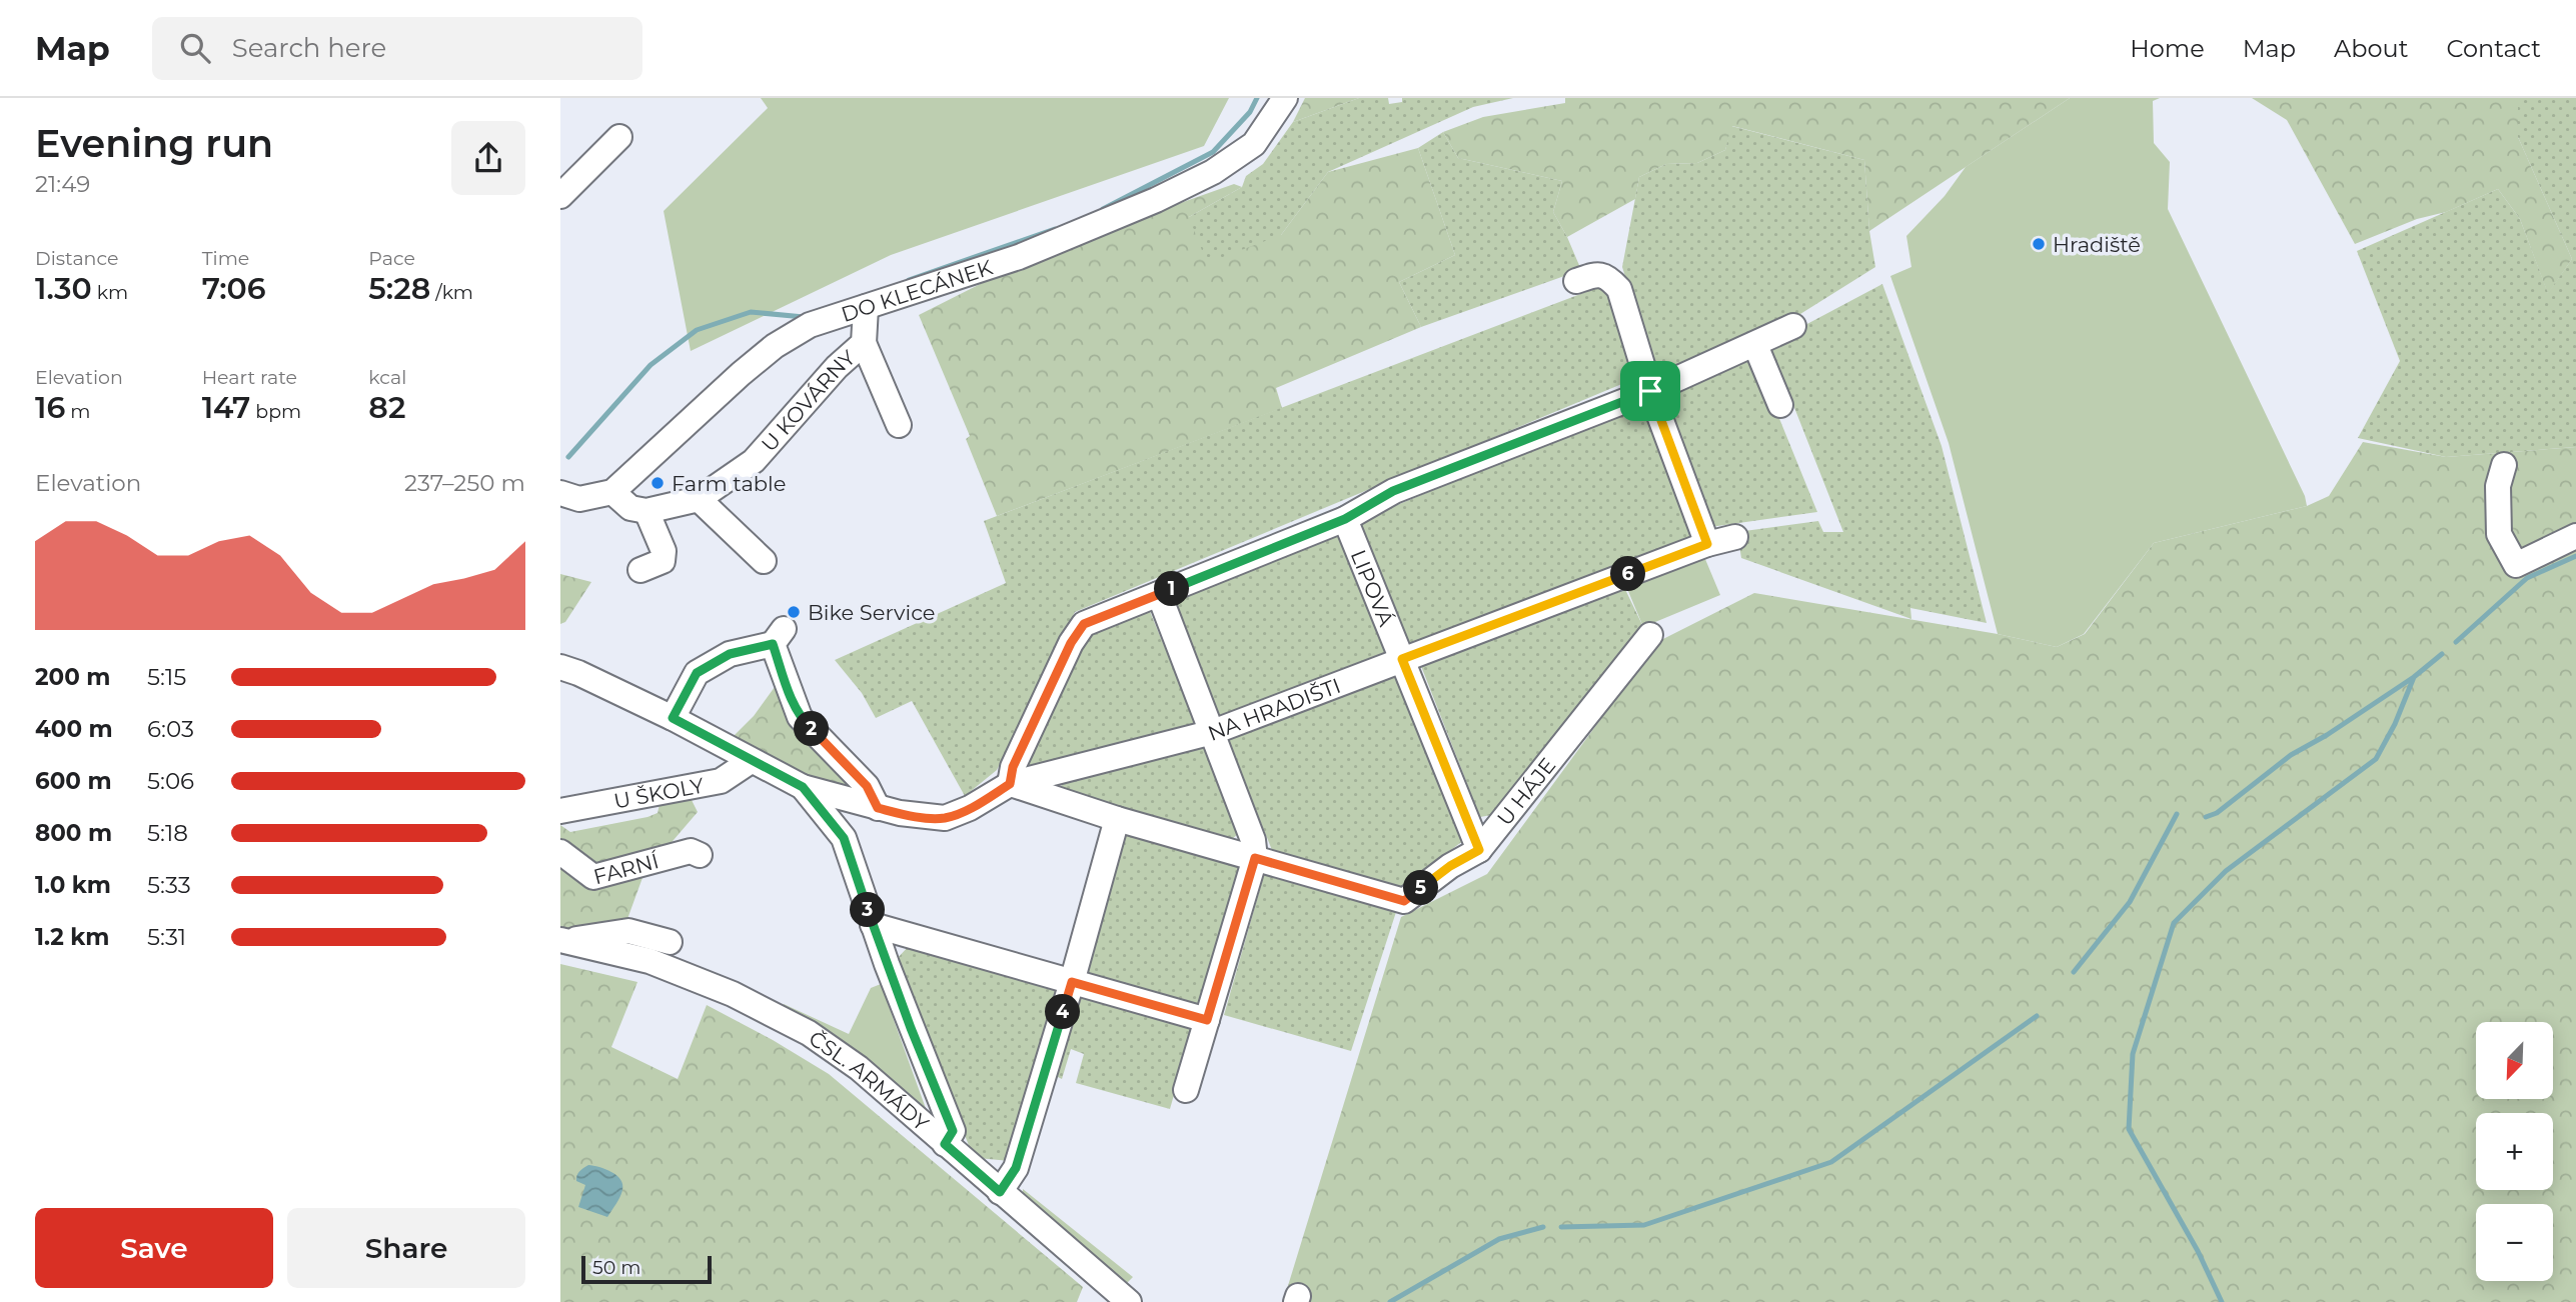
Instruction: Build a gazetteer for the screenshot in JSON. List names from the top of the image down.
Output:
{
  "streets": {
    "street": [
      "DO KLECÁNEK",
      "U KOVÁRNY",
      "LIPOVÁ",
      "NA HRADIŠTI",
      "U HÁJE",
      "U ŠKOLY",
      "FARNÍ",
      "ČSL. ARMÁDY"
    ]
  },
  "crossings": [
    ["DO KLECÁNEK", "U KOVÁRNY"],
    ["LIPOVÁ", "NA HRADIŠTI"],
    ["LIPOVÁ", "U HÁJE"],
    ["NA HRADIŠTI", "U HÁJE"]
  ],
  "places": ["Hradiště", "Farm table", "Bike Service"],
  "scale_bar": "50 m",
  "north": "bottom left",
  "page": {
    "header": "Map",
    "search": "Search here",
    "nav": [
      "Home",
      "Map",
      "About",
      "Contact"
    ],
    "heading": ["Evening run", "21:49"],
    "stats": [
      ["Distance", "1.30 km"],
      ["Time", "7:06"],
      ["Pace", "5:28 /km"],
      ["Elevation", "16 m"],
      ["Heart rate", "147 bpm"],
      ["kcal", "82"]
    ],
    "chart": ["Elevation", "237–250 m"],
    "pins": [
      "6",
      "1",
      "2",
      "5",
      "3",
      "4"
    ],
    "list": [
      {
        "name": "200 m",
        "note": "5:15"
      },
      {
        "name": "400 m",
        "note": "6:03"
      },
      {
        "name": "600 m",
        "note": "5:06"
      },
      {
        "name": "800 m",
        "note": "5:18"
      },
      {
        "name": "1.0 km",
        "note": "5:33"
      },
      {
        "name": "1.2 km",
        "note": "5:31"
      }
    ],
    "map_buttons": ["+", "−"],
    "buttons": ["Save", "Share"],
    "scale": "50 m"
  }
}
